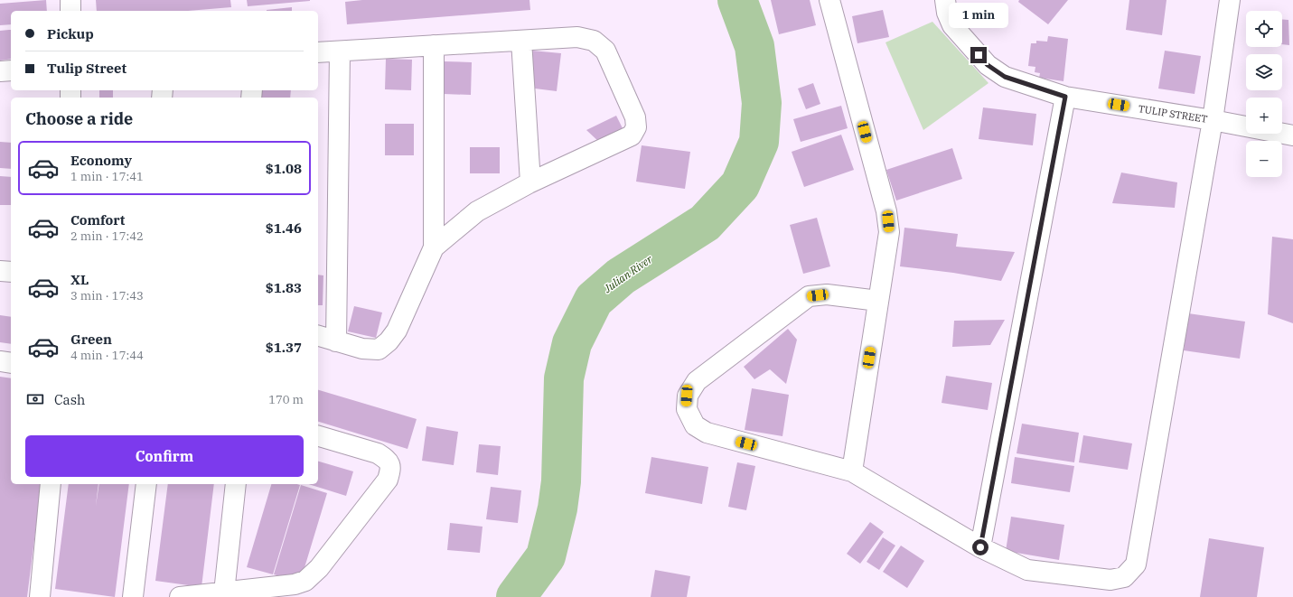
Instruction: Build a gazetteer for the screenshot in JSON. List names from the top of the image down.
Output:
{
  "streets": {
    "street": ["TULIP STREET"]
  },
  "water": ["Julian River"],
  "page": {
    "bubble": "1 min",
    "map_buttons": ["+", "−"],
    "banner": ["Pickup", "Tulip Street"],
    "heading": "Choose a ride",
    "list": [
      {
        "name": "Economy",
        "note": "1 min · 17:41",
        "value": "$1.08"
      },
      {
        "name": "Comfort",
        "note": "2 min · 17:42",
        "value": "$1.46"
      },
      {
        "name": "XL",
        "note": "3 min · 17:43",
        "value": "$1.83"
      },
      {
        "name": "Green",
        "note": "4 min · 17:44",
        "value": "$1.37"
      }
    ],
    "pay": ["Cash", "170 m"],
    "buttons": "Confirm"
  }
}
